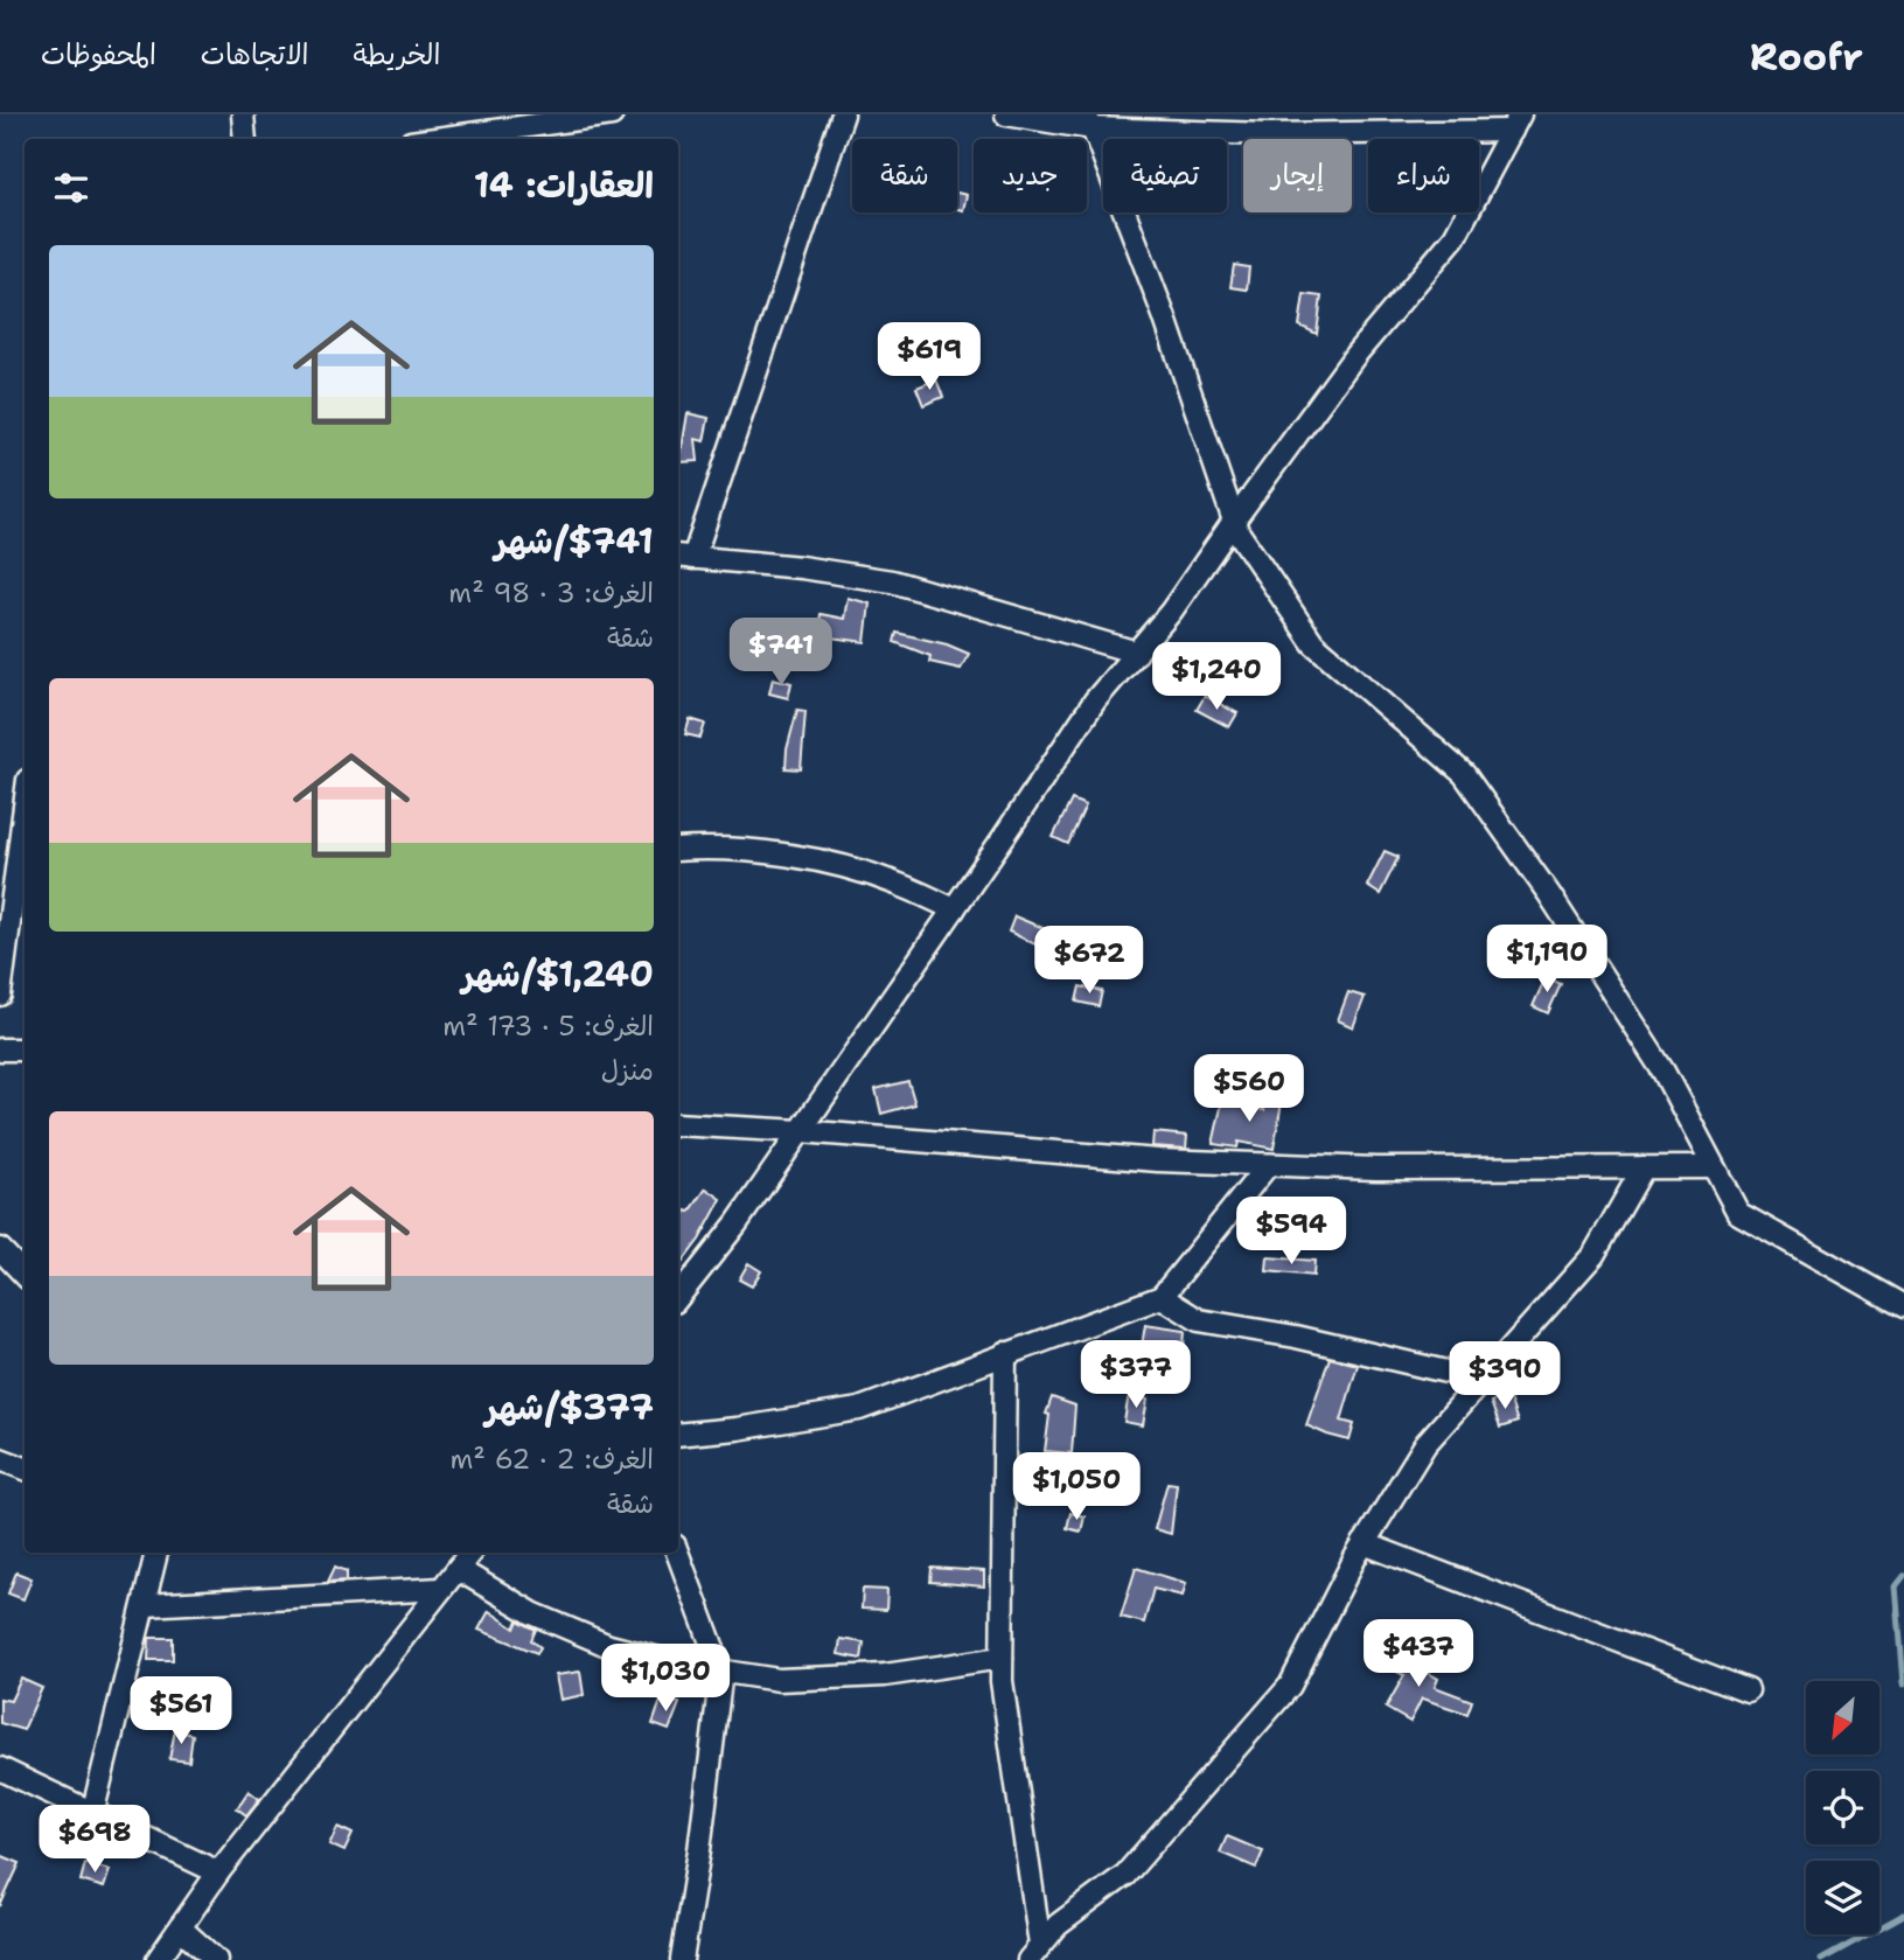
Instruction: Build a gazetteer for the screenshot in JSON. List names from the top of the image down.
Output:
{
  "north": "bottom left",
  "page": {
    "header": "Roofr",
    "nav": ["الخريطة", "الاتجاهات", "المحفوظات"],
    "chip": [
      "شراء",
      "إيجار",
      "تصفية",
      "جديد",
      "شقة"
    ],
    "heading": "العقارات: 14",
    "list": [
      {
        "name": "$741/شهر",
        "note": "الغرف: 3 · 98 m² · شقة"
      },
      {
        "name": "$1,240/شهر",
        "note": "الغرف: 5 · 173 m² · منزل"
      },
      {
        "name": "$377/شهر",
        "note": "الغرف: 2 · 62 m² · شقة"
      }
    ],
    "price": [
      "$619",
      "$741",
      "$1,240",
      "$1,190",
      "$672",
      "$560",
      "$594",
      "$377",
      "$390",
      "$1,050",
      "$437",
      "$1,030",
      "$561",
      "$698"
    ]
  }
}
